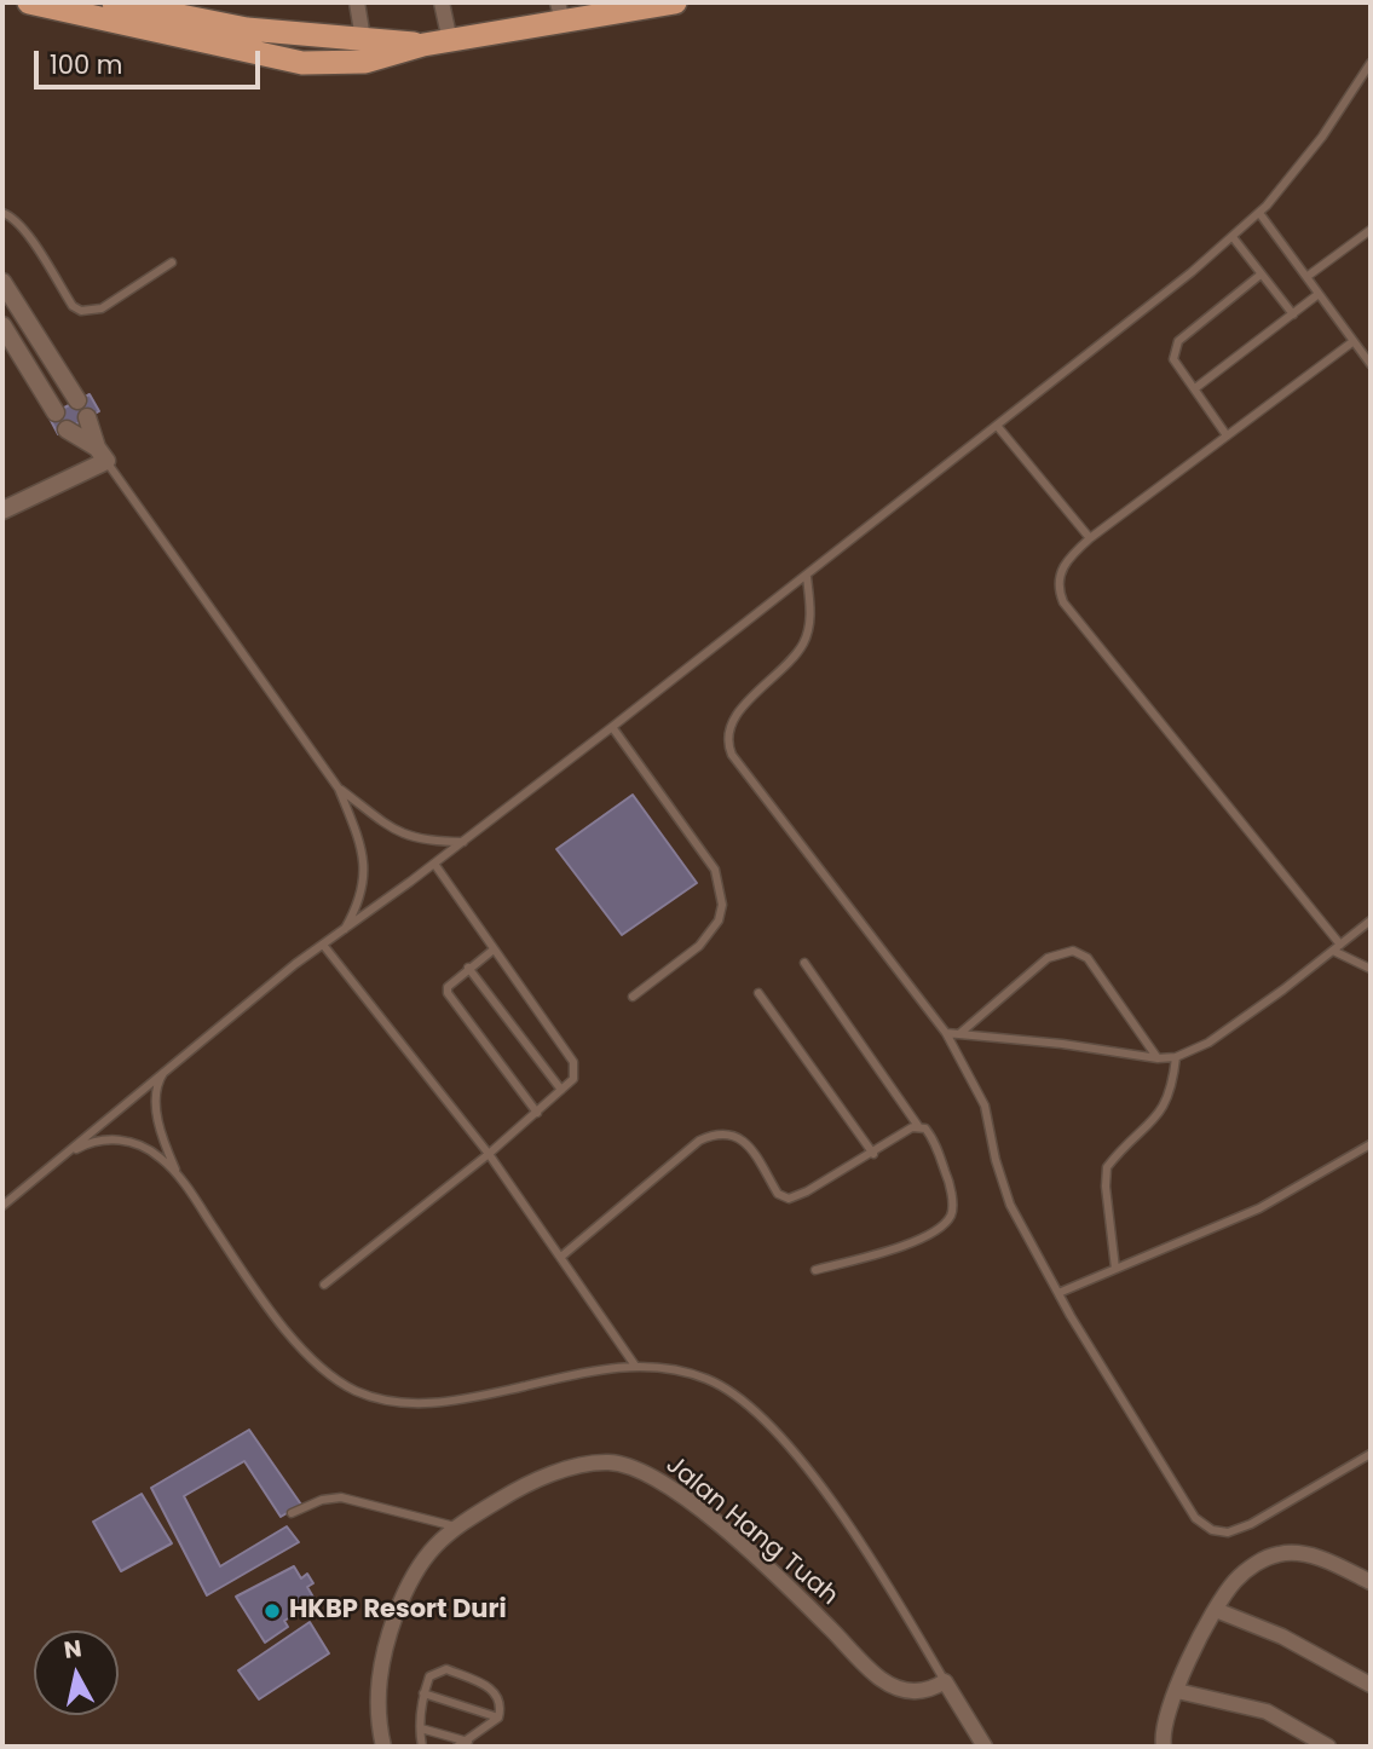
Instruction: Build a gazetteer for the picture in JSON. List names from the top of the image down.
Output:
{
  "streets": {
    "street": ["Jalan Hang Tuah"]
  },
  "places": ["HKBP Resort Duri"],
  "scale_bar": "100 m",
  "north": "top"
}
